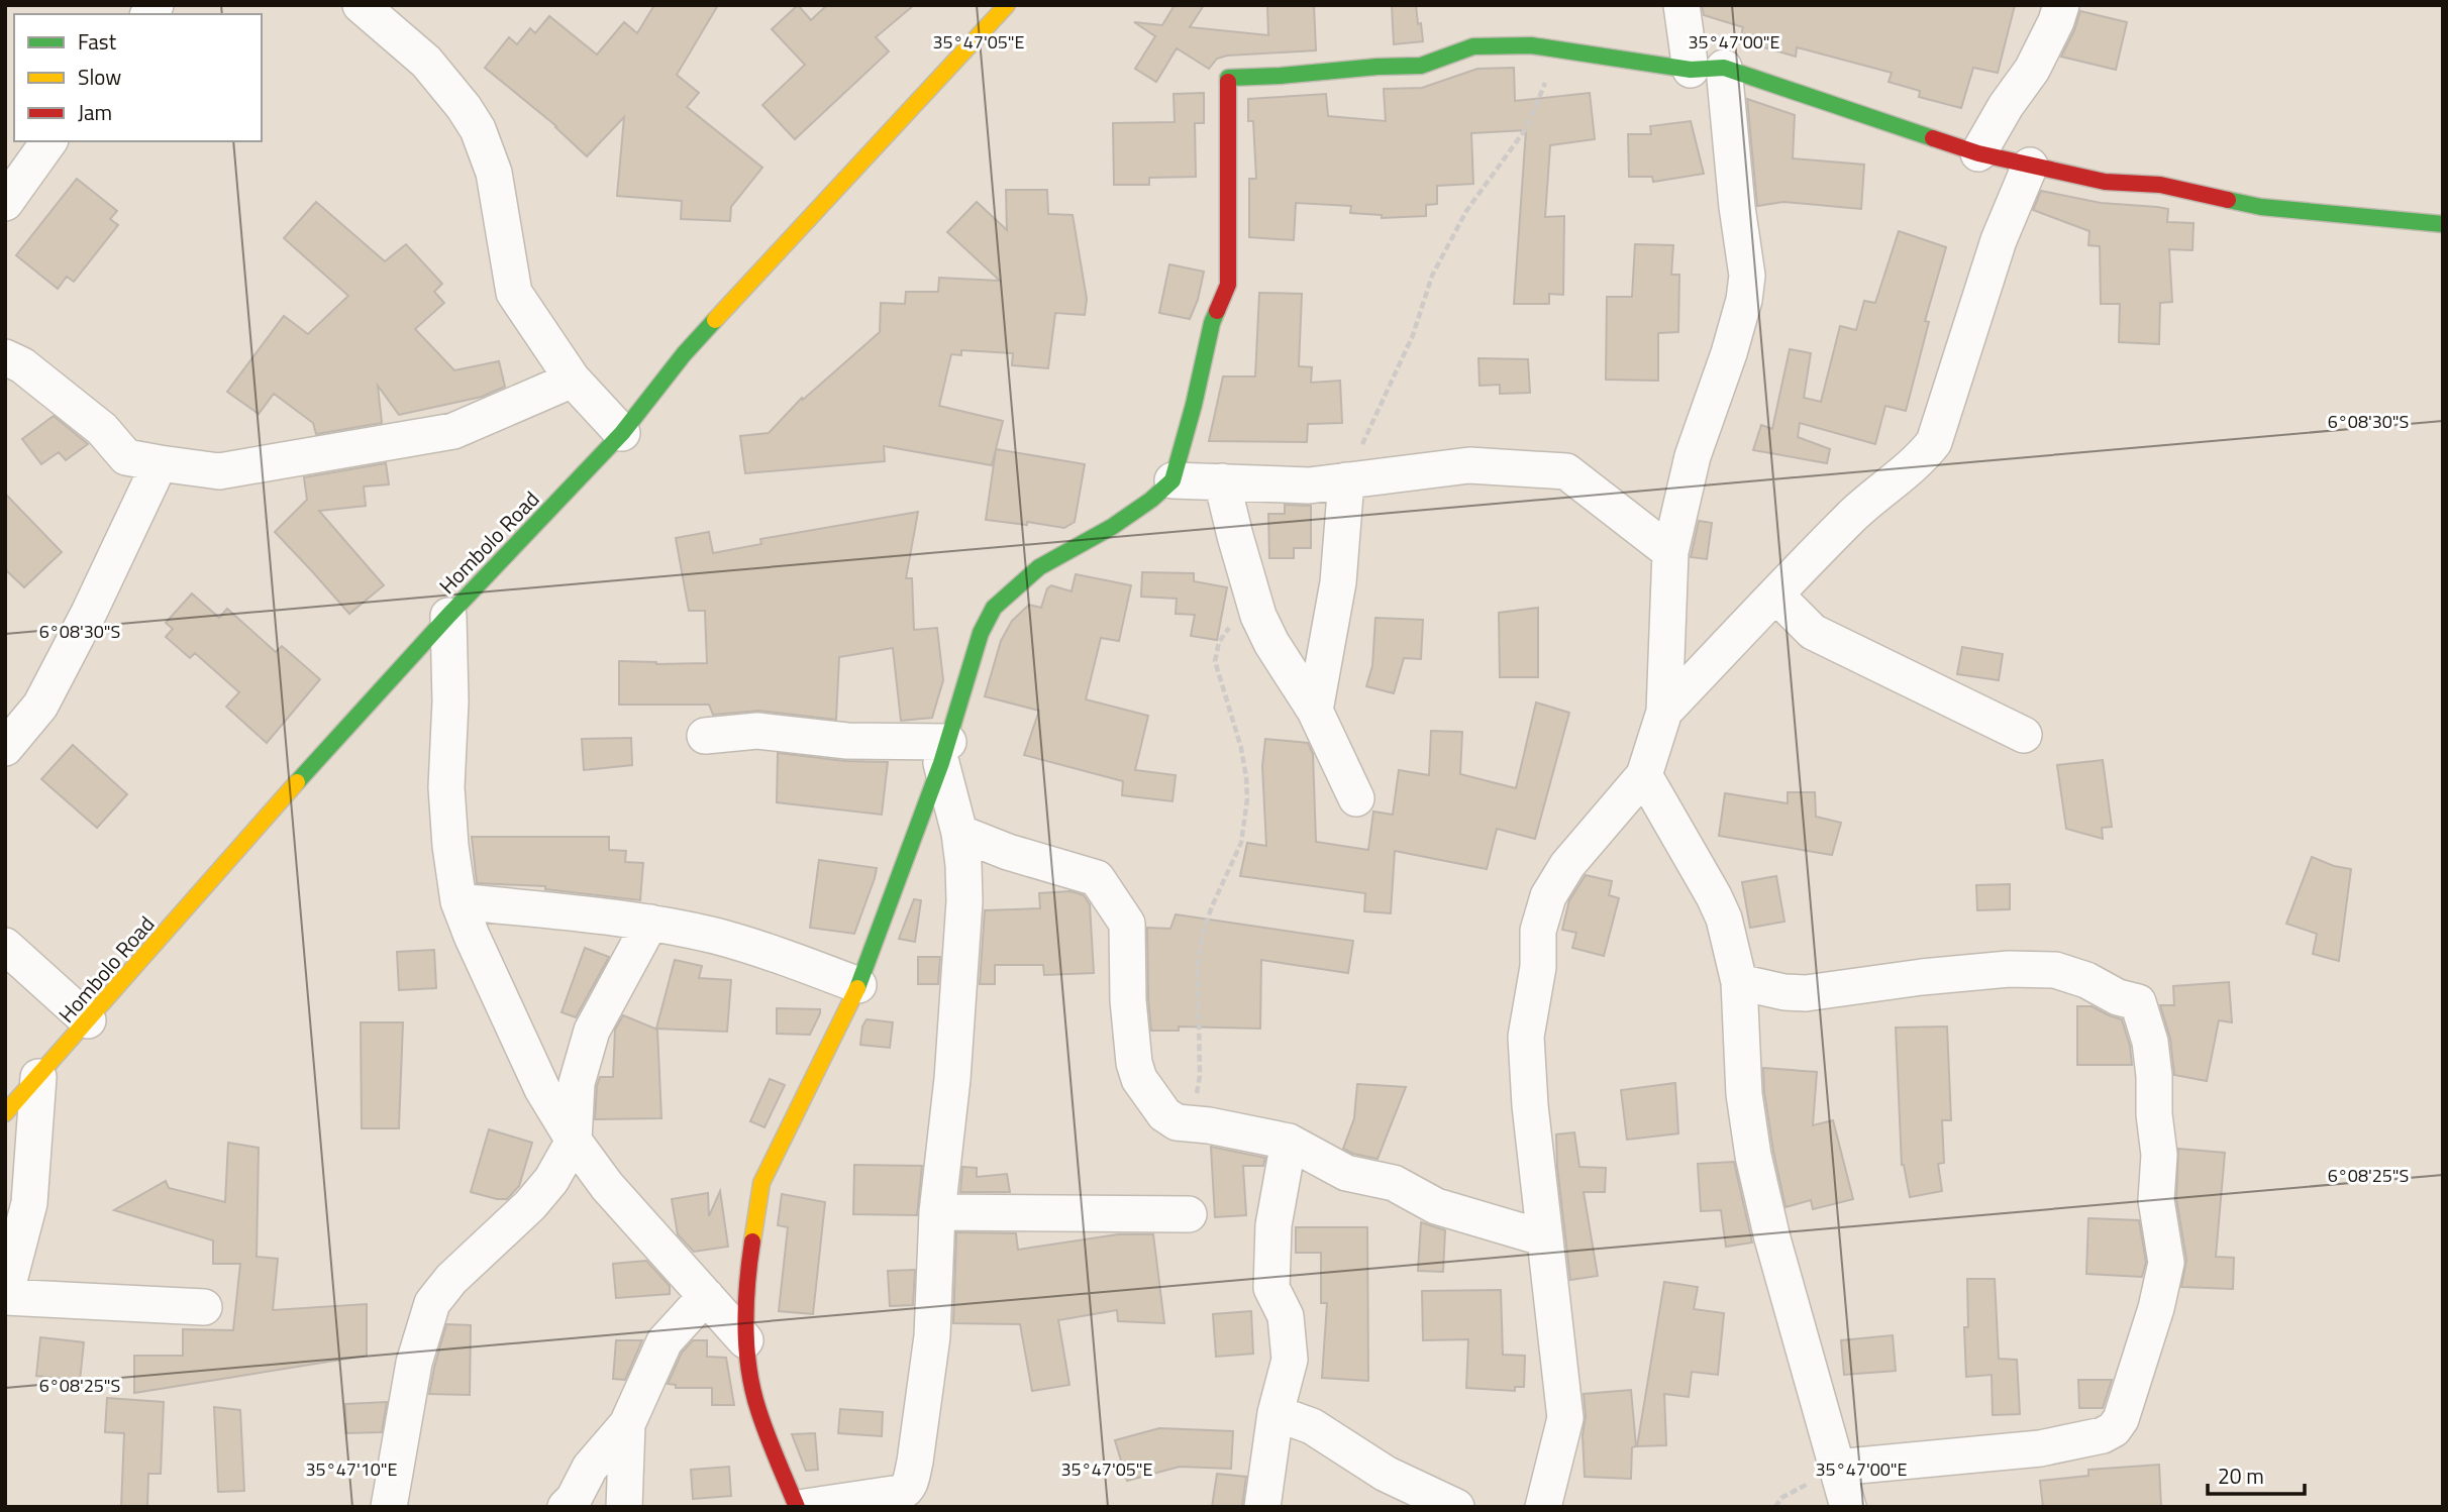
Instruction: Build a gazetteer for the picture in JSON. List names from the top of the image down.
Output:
{
  "streets": {
    "street": ["Hombolo Road"]
  },
  "legend": ["Fast", "Slow", "Jam"],
  "scale_bar": "20 m",
  "coordinates": [
    "35°47'05\"E",
    "35°47'00\"E",
    "6°08'30\"S",
    "6°08'25\"S",
    "35°47'10\"E"
  ]
}
